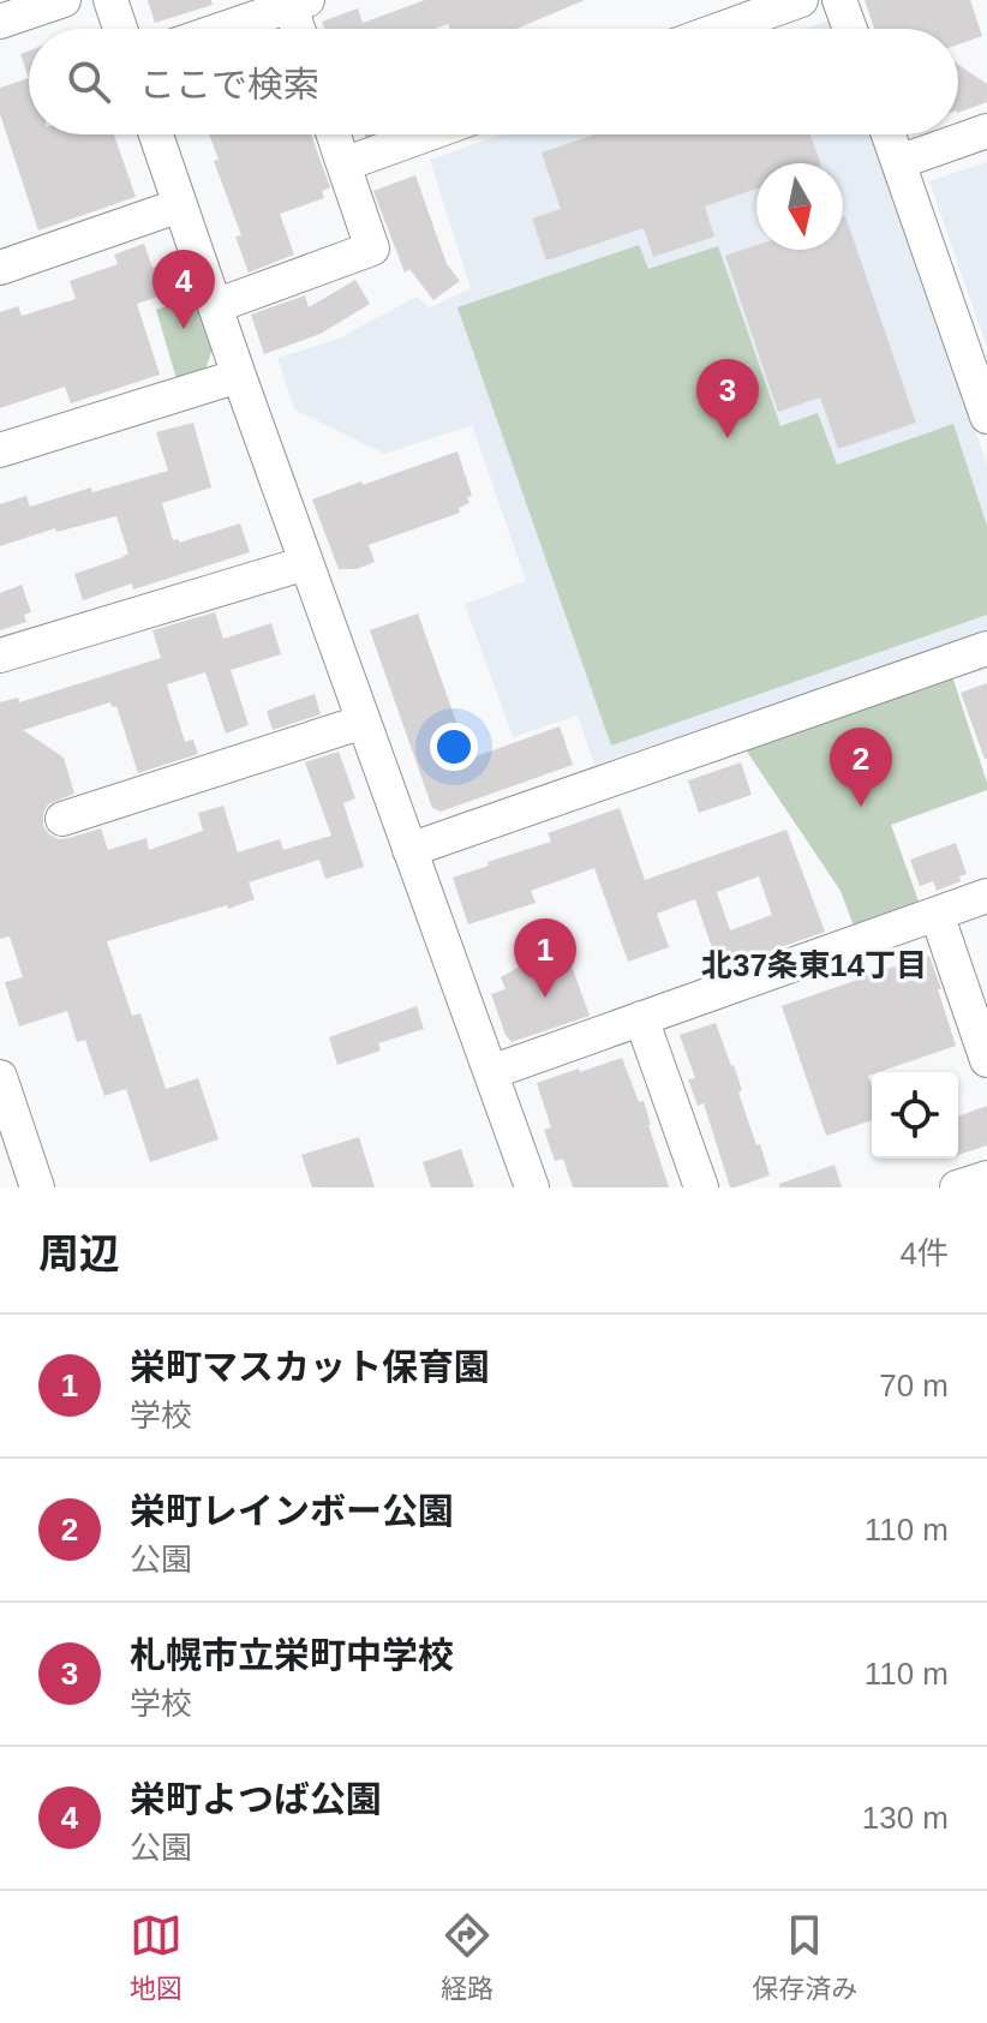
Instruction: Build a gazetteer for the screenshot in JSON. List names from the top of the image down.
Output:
{
  "districts": ["北37条東14丁目"],
  "north": "bottom",
  "page": {
    "search": "ここで検索",
    "pins": [
      "4",
      "3",
      "2",
      "1"
    ],
    "heading": ["周辺", "4件"],
    "list": [
      {
        "mark": "1",
        "name": "栄町マスカット保育園",
        "note": "学校",
        "value": "70 m"
      },
      {
        "mark": "2",
        "name": "栄町レインボー公園",
        "note": "公園",
        "value": "110 m"
      },
      {
        "mark": "3",
        "name": "札幌市立栄町中学校",
        "note": "学校",
        "value": "110 m"
      },
      {
        "mark": "4",
        "name": "栄町よつば公園",
        "note": "公園",
        "value": "130 m"
      }
    ],
    "nav": ["地図", "経路", "保存済み"]
  }
}
